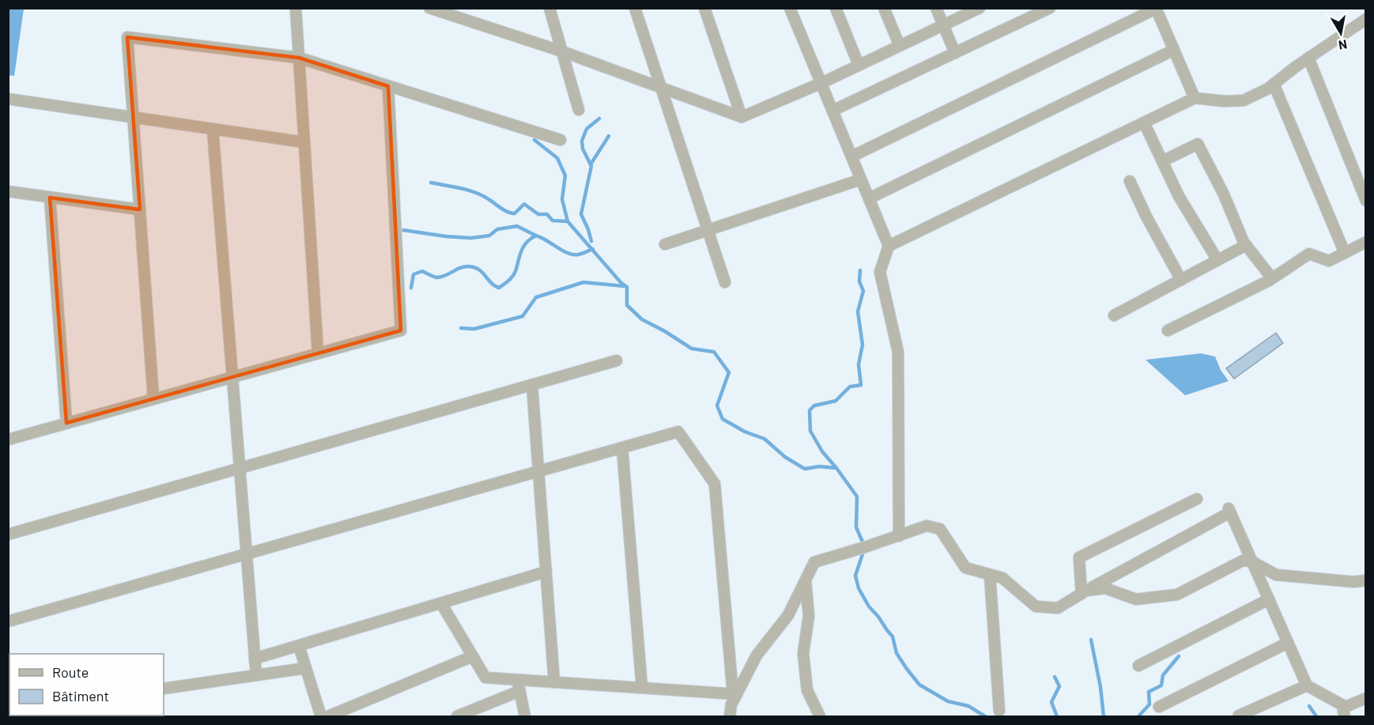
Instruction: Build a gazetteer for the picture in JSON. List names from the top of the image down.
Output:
{
  "legend": ["Route", "Bâtiment"],
  "north": "bottom"
}
